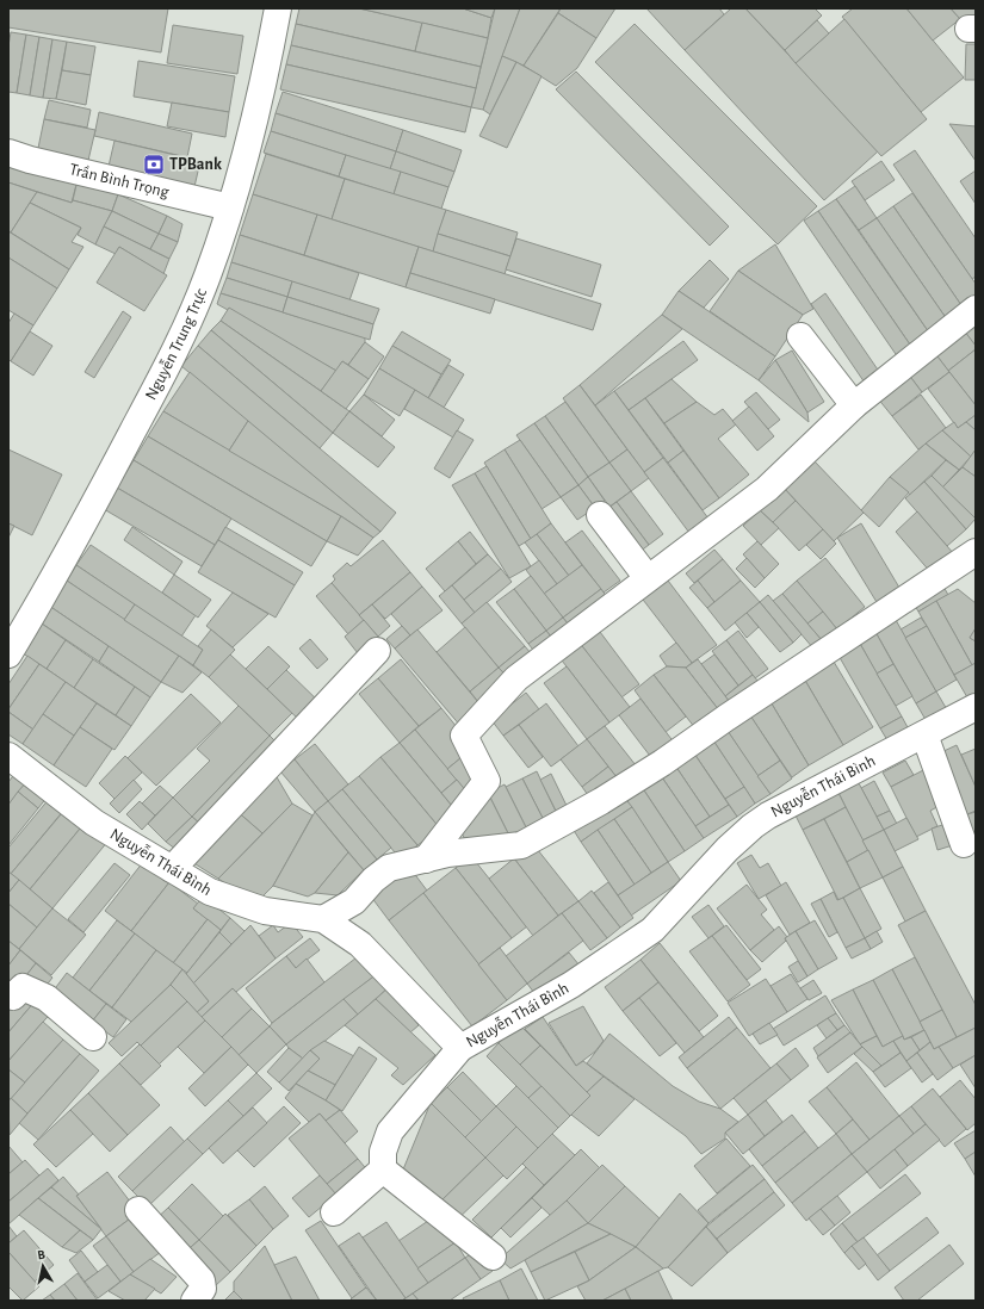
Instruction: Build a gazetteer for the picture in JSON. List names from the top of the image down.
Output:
{
  "streets": {
    "street": ["Trần Bình Trọng", "Nguyễn Trung Trực", "Nguyễn Thái Bình"]
  },
  "crossings": [
    ["Trần Bình Trọng", "Nguyễn Trung Trực"]
  ],
  "places": {
    "bank": ["TPBank"]
  },
  "north": "top"
}
